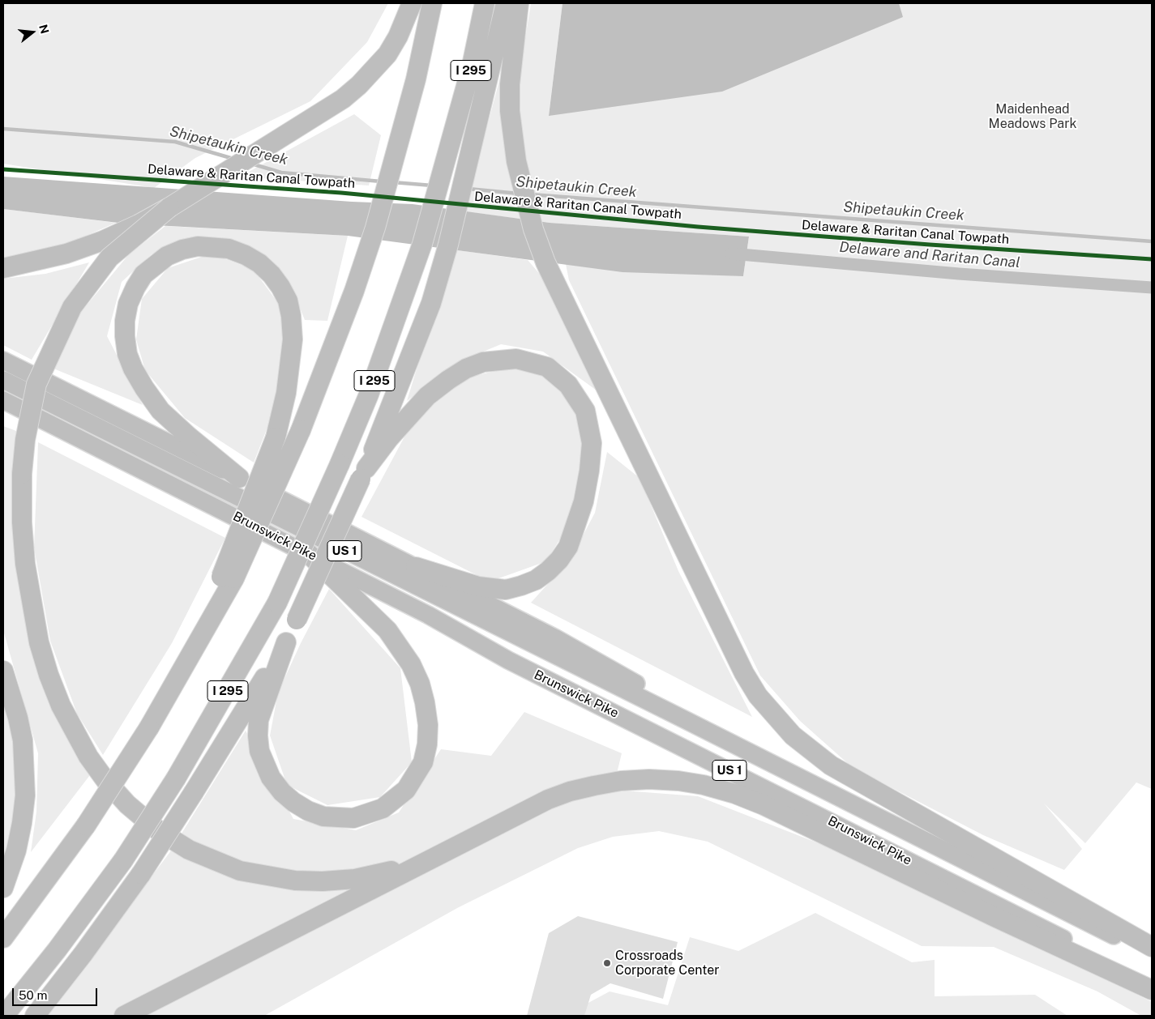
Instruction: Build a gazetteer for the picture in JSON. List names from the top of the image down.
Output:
{
  "streets": {
    "highway": ["I 295", "Brunswick Pike", "US 1"],
    "cycle path": ["Delaware & Raritan Canal Towpath"]
  },
  "water": ["Shipetaukin Creek", "Delaware and Raritan Canal"],
  "parks": ["Maidenhead Meadows Park"],
  "places": ["Crossroads Corporate Center"],
  "scale_bar": "50 m",
  "north": "right"
}
